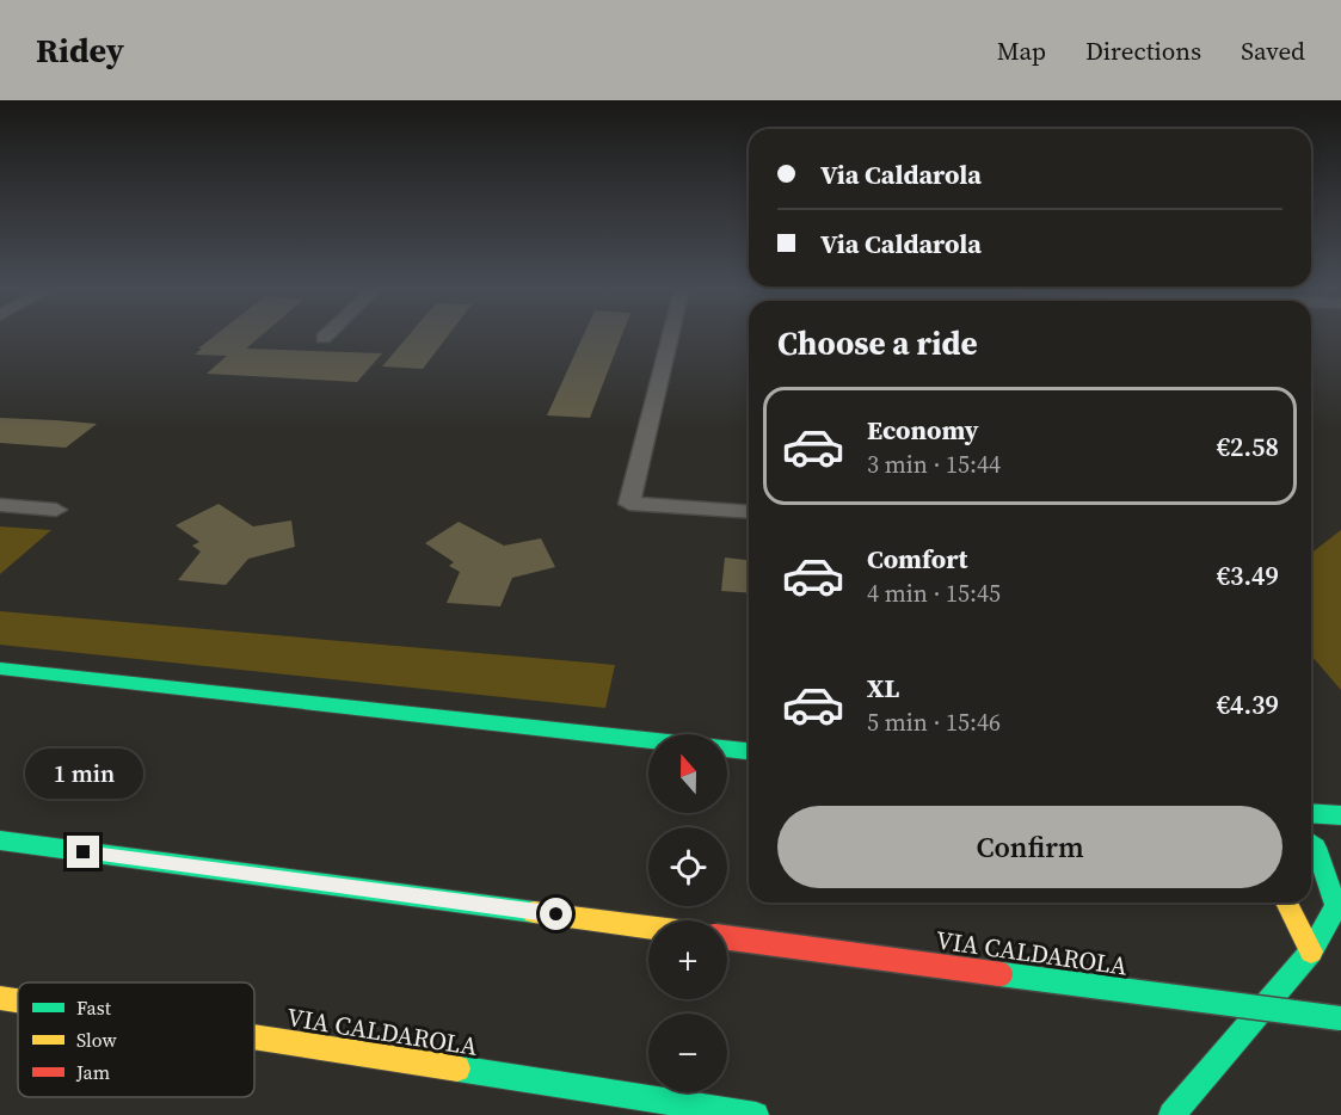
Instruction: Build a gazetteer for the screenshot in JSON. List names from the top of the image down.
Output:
{
  "streets": {
    "main road": ["VIA CALDAROLA"]
  },
  "legend": ["Fast", "Slow", "Jam"],
  "north": "top",
  "page": {
    "header": "Ridey",
    "nav": ["Map", "Directions", "Saved"],
    "banner": ["Via Caldarola", "Via Caldarola"],
    "heading": "Choose a ride",
    "list": [
      {
        "name": "Economy",
        "note": "3 min · 15:44",
        "value": "€2.58"
      },
      {
        "name": "Comfort",
        "note": "4 min · 15:45",
        "value": "€3.49"
      },
      {
        "name": "XL",
        "note": "5 min · 15:46",
        "value": "€4.39"
      }
    ],
    "map_buttons": ["+", "−"],
    "bubble": "1 min",
    "buttons": "Confirm"
  }
}
